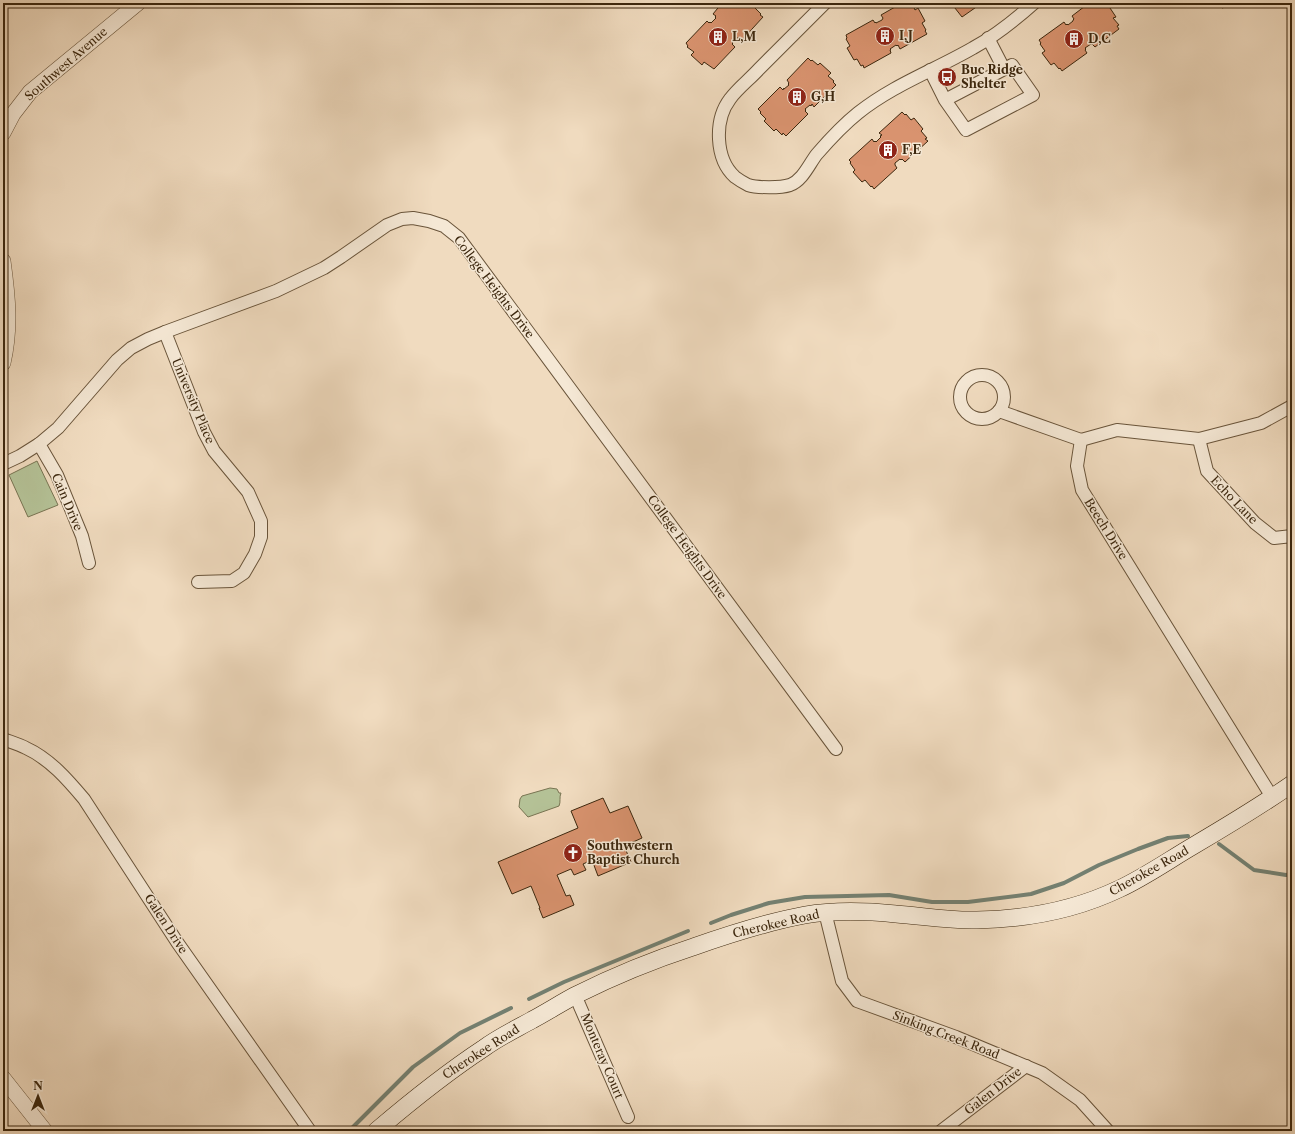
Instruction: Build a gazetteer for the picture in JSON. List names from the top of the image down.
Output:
{
  "streets": {
    "main road": ["Cherokee Road"],
    "street": [
      "Southwest Avenue",
      "College Heights Drive",
      "University Place",
      "Echo Lane",
      "Cain Drive",
      "Beech Drive",
      "Galen Drive",
      "Sinking Creek Road",
      "Monteray Court"
    ]
  },
  "crossings": [
    ["College Heights Drive", "University Place"],
    ["College Heights Drive", "Cain Drive"],
    ["Beech Drive", "Cherokee Road"],
    ["Cherokee Road", "Sinking Creek Road"],
    ["Cherokee Road", "Monteray Court"],
    ["Galen Drive", "Sinking Creek Road"]
  ],
  "places": {
    "building": [
      "I,J",
      "L,M",
      "D,C",
      "G,H",
      "F,E"
    ],
    "bus stop": ["Buc Ridge Shelter"],
    "church": ["Southwestern Baptist Church"]
  },
  "north": "top"
}
